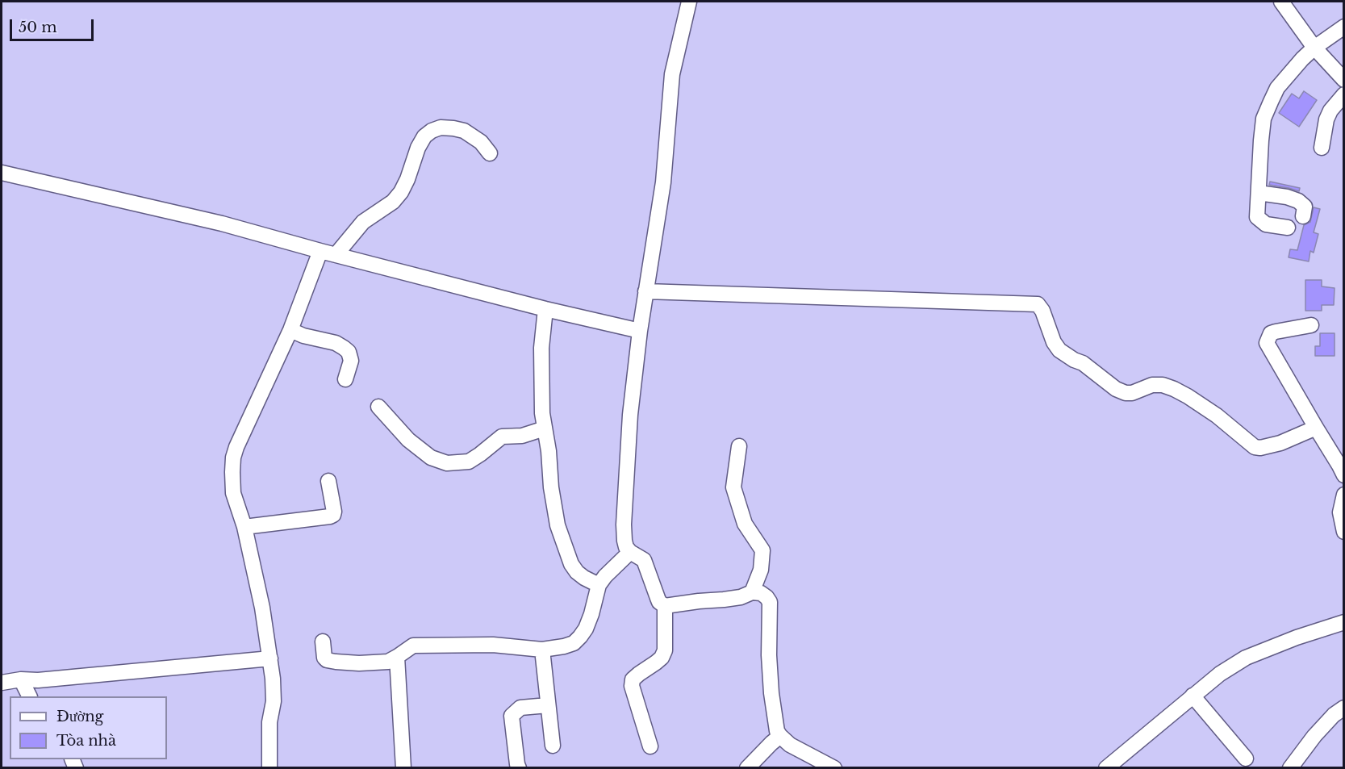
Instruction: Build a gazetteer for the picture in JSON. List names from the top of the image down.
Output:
{
  "legend": ["Đường", "Tòa nhà"],
  "scale_bar": "50 m"
}
